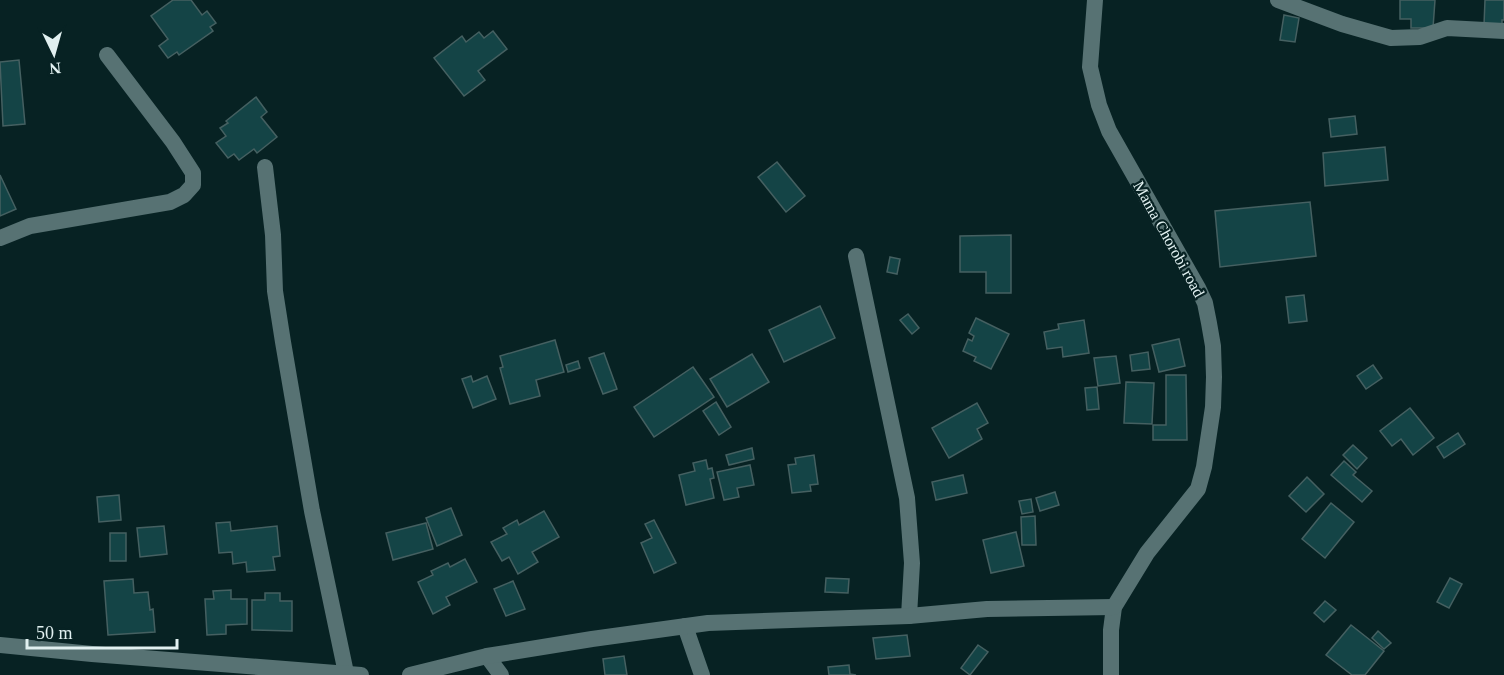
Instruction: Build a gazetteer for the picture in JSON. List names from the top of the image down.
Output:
{
  "streets": {
    "street": ["Mama Chorobi road"]
  },
  "scale_bar": "50 m",
  "north": "bottom"
}
